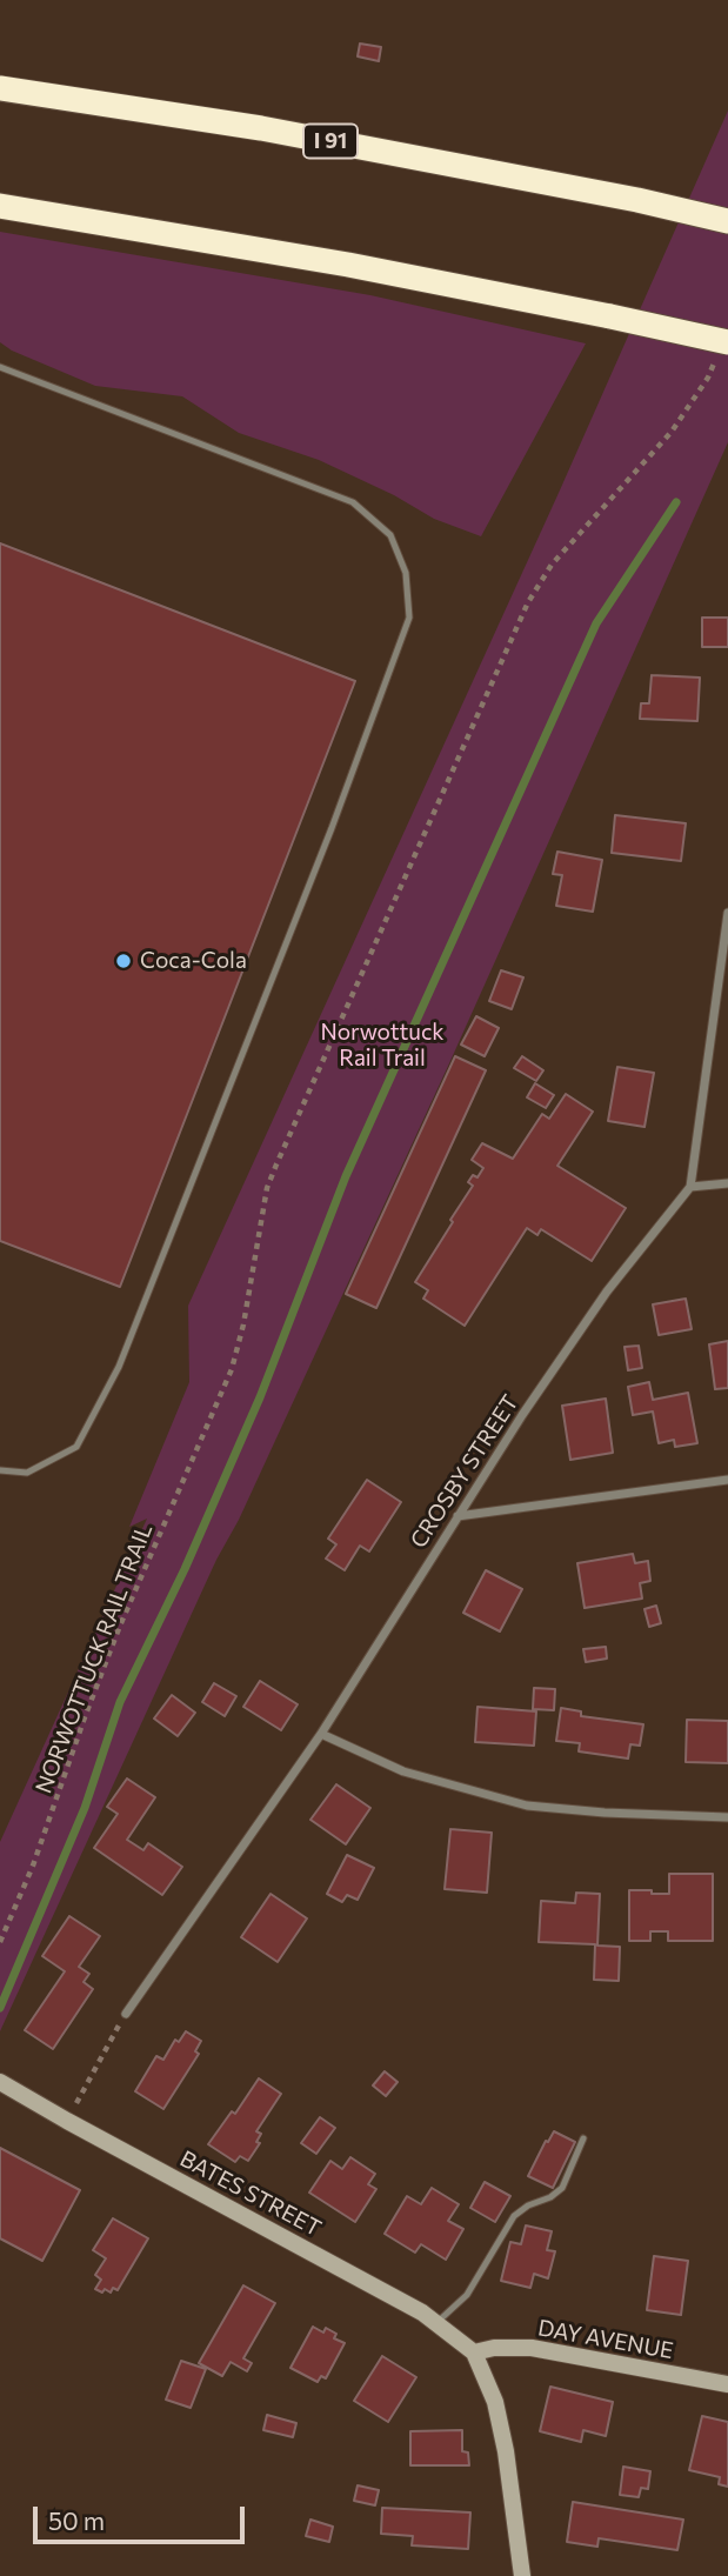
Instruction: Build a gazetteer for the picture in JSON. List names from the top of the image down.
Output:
{
  "streets": {
    "highway": ["I 91"],
    "street": ["CROSBY STREET", "BATES STREET", "DAY AVENUE"],
    "path": ["NORWOTTUCK RAIL TRAIL"]
  },
  "crossings": [
    ["BATES STREET", "DAY AVENUE"]
  ],
  "parks": ["Norwottuck Rail Trail"],
  "places": ["Coca-Cola"],
  "scale_bar": "50 m"
}
